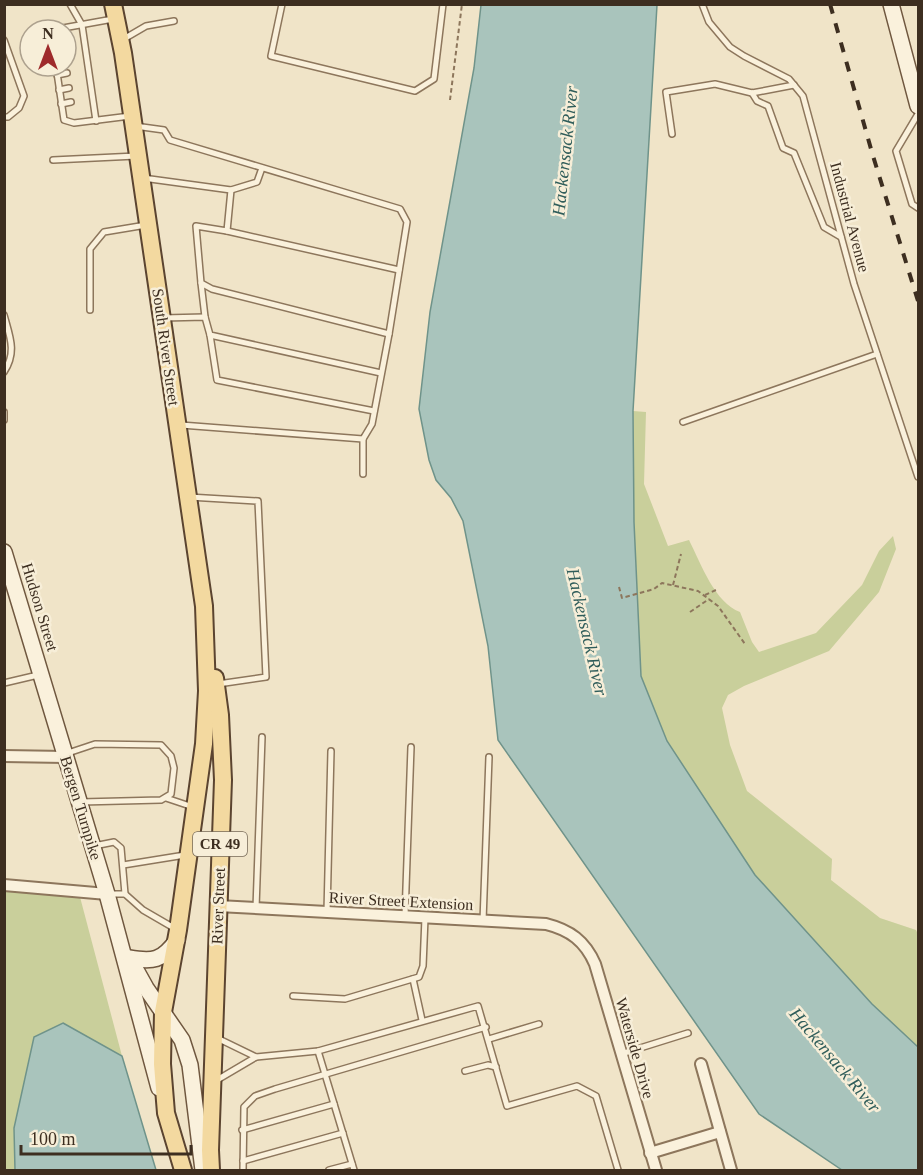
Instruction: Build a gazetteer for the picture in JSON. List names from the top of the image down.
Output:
{
  "streets": {
    "main road": [
      "South River Street",
      "Hudson Street",
      "Bergen Turnpike",
      "CR 49",
      "River Street"
    ],
    "street": ["River Street Extension", "Waterside Drive"],
    "lane": ["Industrial Avenue"]
  },
  "crossings": [
    ["South River Street", "River Street"],
    ["Hudson Street", "Bergen Turnpike"],
    ["Bergen Turnpike", "River Street"],
    ["River Street Extension", "River Street"],
    ["River Street Extension", "Waterside Drive"]
  ],
  "water": ["Hackensack River"],
  "scale_bar": "100 m",
  "north": "top"
}
